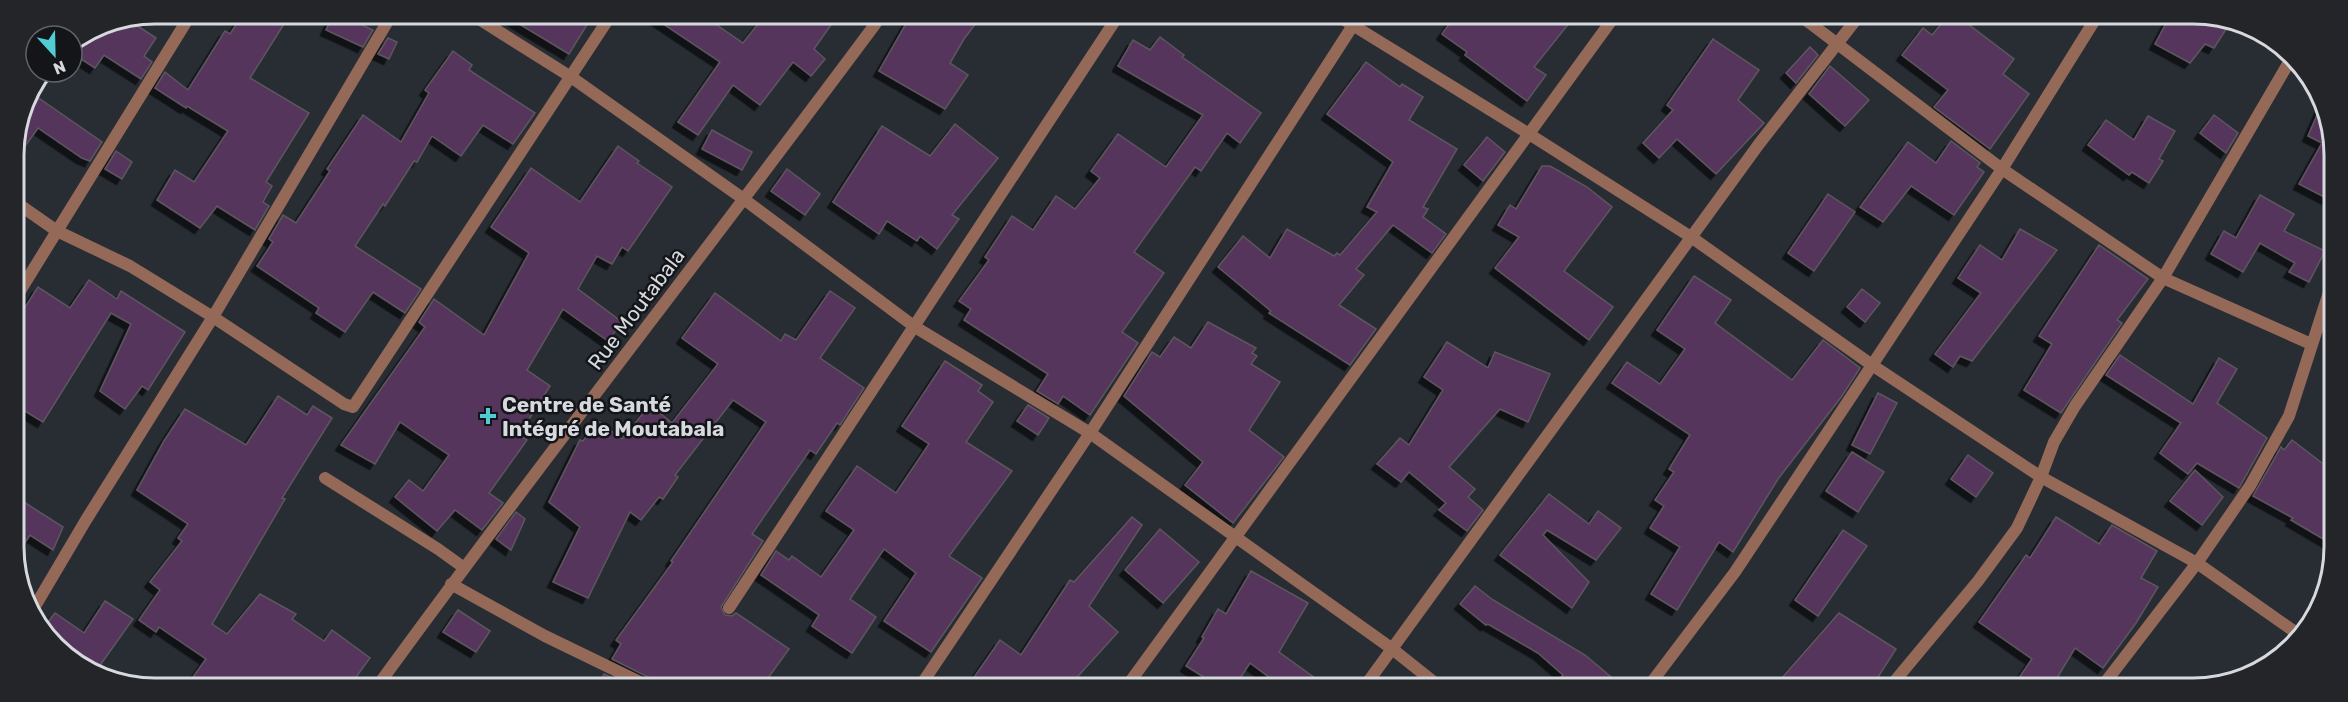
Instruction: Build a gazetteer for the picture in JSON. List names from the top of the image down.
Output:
{
  "streets": {
    "street": ["Rue Moutabala"]
  },
  "places": {
    "health": ["Centre de Santé Intégré de Moutabala"]
  },
  "north": "bottom"
}
